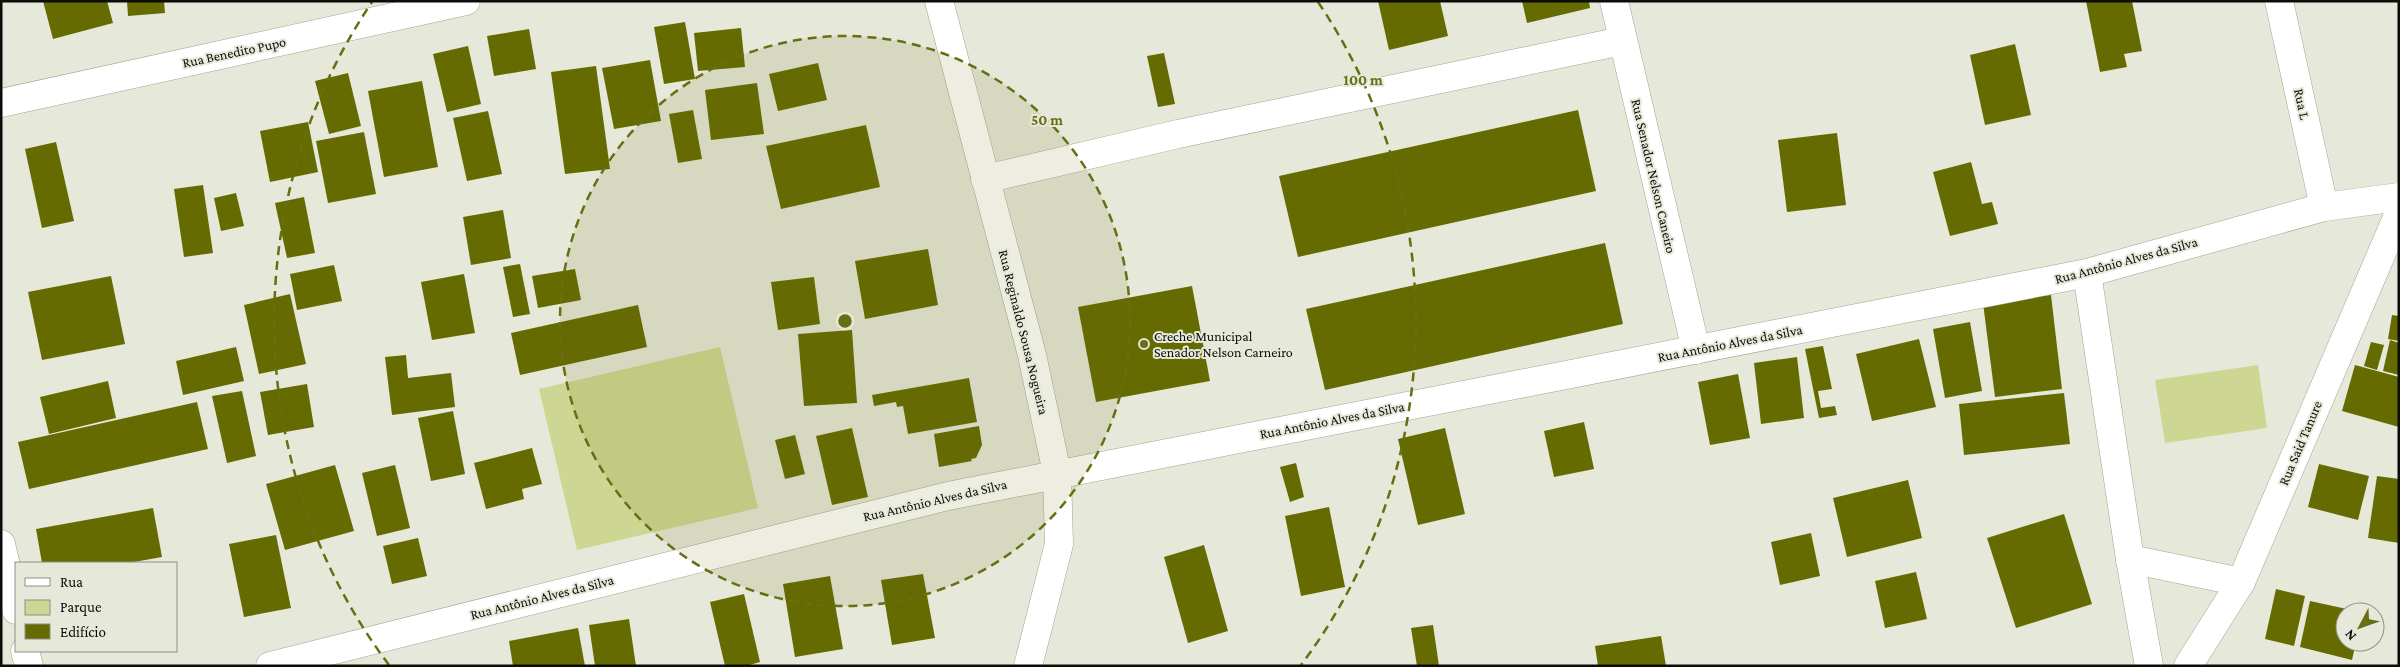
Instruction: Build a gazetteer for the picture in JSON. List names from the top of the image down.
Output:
{
  "streets": {
    "street": [
      "Rua Benedito Pupo",
      "Rua L",
      "Rua Senador Nelson Caneiro",
      "Rua Antônio Alves da Silva",
      "Rua Reginaldo Sousa Nogueira",
      "Rua Said Tanure"
    ]
  },
  "crossings": [
    ["Rua L", "Rua Antônio Alves da Silva"],
    ["Rua Senador Nelson Caneiro", "Rua Antônio Alves da Silva"],
    ["Rua Antônio Alves da Silva", "Rua Reginaldo Sousa Nogueira"]
  ],
  "places": ["Creche Municipal Senador Nelson Carneiro"],
  "legend": ["Rua", "Parque", "Edifício"],
  "north": "bottom left",
  "rings": ["100 m", "50 m"]
}
